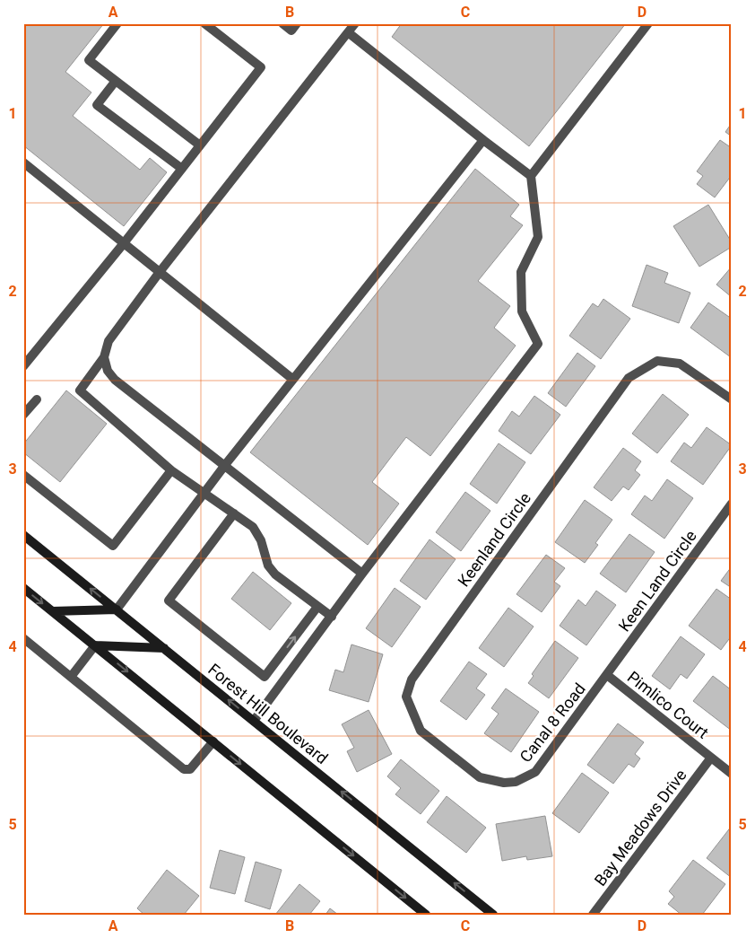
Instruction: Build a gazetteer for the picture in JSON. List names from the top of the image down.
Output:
{
  "streets": {
    "main road": ["Forest Hill Boulevard"],
    "street": [
      "Keenland Circle",
      "Keen Land Circle",
      "Pimlico Court",
      "Canal 8 Road",
      "Bay Meadows Drive"
    ]
  },
  "crossings": [
    ["Keenland Circle", "Canal 8 Road"],
    ["Keen Land Circle", "Pimlico Court"],
    ["Keen Land Circle", "Canal 8 Road"],
    ["Pimlico Court", "Canal 8 Road"],
    ["Pimlico Court", "Bay Meadows Drive"]
  ],
  "grid": {
    "columns": [
      "A",
      "B",
      "C",
      "D"
    ],
    "rows": [
      "1",
      "2",
      "3",
      "4",
      "5"
    ]
  }
}
